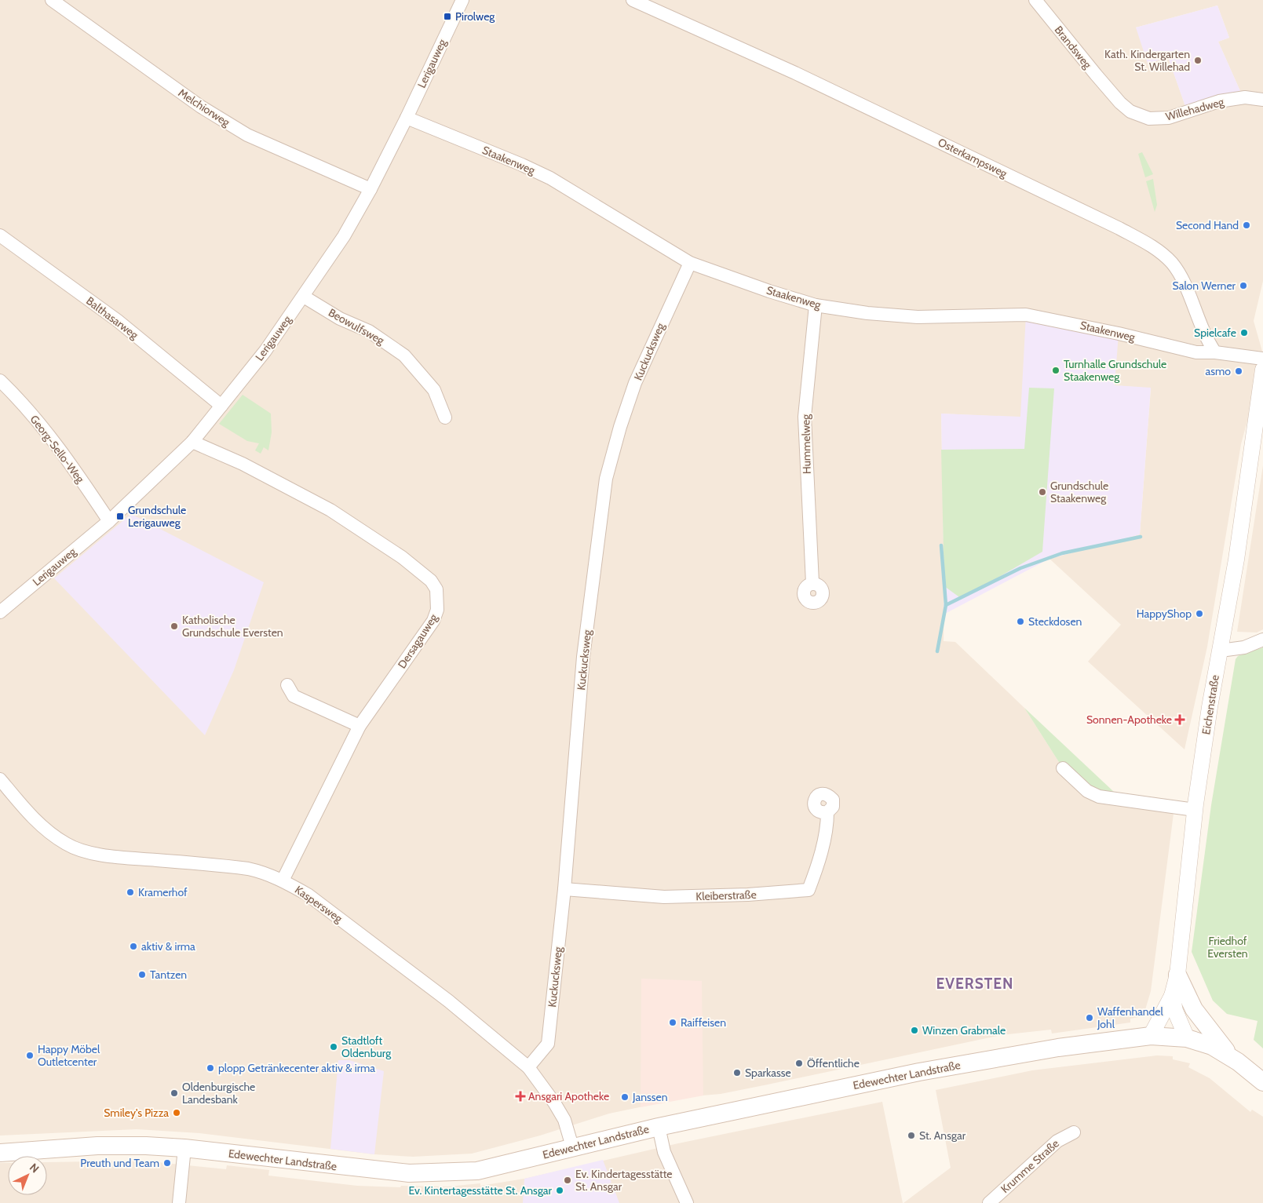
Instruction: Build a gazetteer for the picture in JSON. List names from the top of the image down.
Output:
{
  "streets": {
    "main road": ["Edewechter Landstraße"],
    "street": [
      "Brandsweg",
      "Lerigauweg",
      "Melchiorweg",
      "Willehadweg",
      "Osterkampsweg",
      "Staakenweg",
      "Balthasarweg",
      "Beowulfsweg",
      "Kuckucksweg",
      "Hummelweg",
      "Georg-Sello-Weg",
      "Dersagauweg",
      "Eichenstraße",
      "Kleiberstraße",
      "Kaspersweg",
      "Krumme Straße"
    ]
  },
  "crossings": [
    ["Brandsweg", "Willehadweg"],
    ["Lerigauweg", "Melchiorweg"],
    ["Lerigauweg", "Staakenweg"],
    ["Lerigauweg", "Balthasarweg"],
    ["Lerigauweg", "Beowulfsweg"],
    ["Lerigauweg", "Georg-Sello-Weg"],
    ["Lerigauweg", "Dersagauweg"],
    ["Osterkampsweg", "Staakenweg"],
    ["Staakenweg", "Kuckucksweg"],
    ["Staakenweg", "Hummelweg"],
    ["Kuckucksweg", "Kleiberstraße"],
    ["Kuckucksweg", "Kaspersweg"],
    ["Dersagauweg", "Kaspersweg"],
    ["Eichenstraße", "Edewechter Landstraße"],
    ["Kaspersweg", "Edewechter Landstraße"]
  ],
  "districts": ["EVERSTEN"],
  "parks": ["Friedhof Eversten"],
  "places": {
    "transit": ["Pirolweg", "Grundschule Lerigauweg"],
    "other": [
      "Kath. Kindergarten St. Willehad",
      "Second Hand",
      "Salon Werner",
      "Spielcafe",
      "Turnhalle Grundschule Staakenweg",
      "asmo",
      "Grundschule Staakenweg",
      "HappyShop",
      "Steckdosen",
      "Katholische Grundschule Eversten",
      "Kramerhof",
      "aktiv & irma",
      "Tantzen",
      "Waffenhandel Johl",
      "Raiffeisen",
      "Winzen Grabmale",
      "Stadtloft Oldenburg",
      "Happy Möbel Outletcenter",
      "Öffentliche",
      "plopp Getränkecenter aktiv & irma",
      "Sparkasse",
      "Oldenburgische Landesbank",
      "Janssen",
      "Smiley's Pizza",
      "St. Ansgar",
      "Preuth und Team",
      "Ev. Kindertagesstätte St. Ansgar",
      "Ev. Kintertagesstätte St. Ansgar"
    ],
    "health": ["Sonnen-Apotheke", "Ansgari Apotheke"]
  },
  "north": "top right"
}
